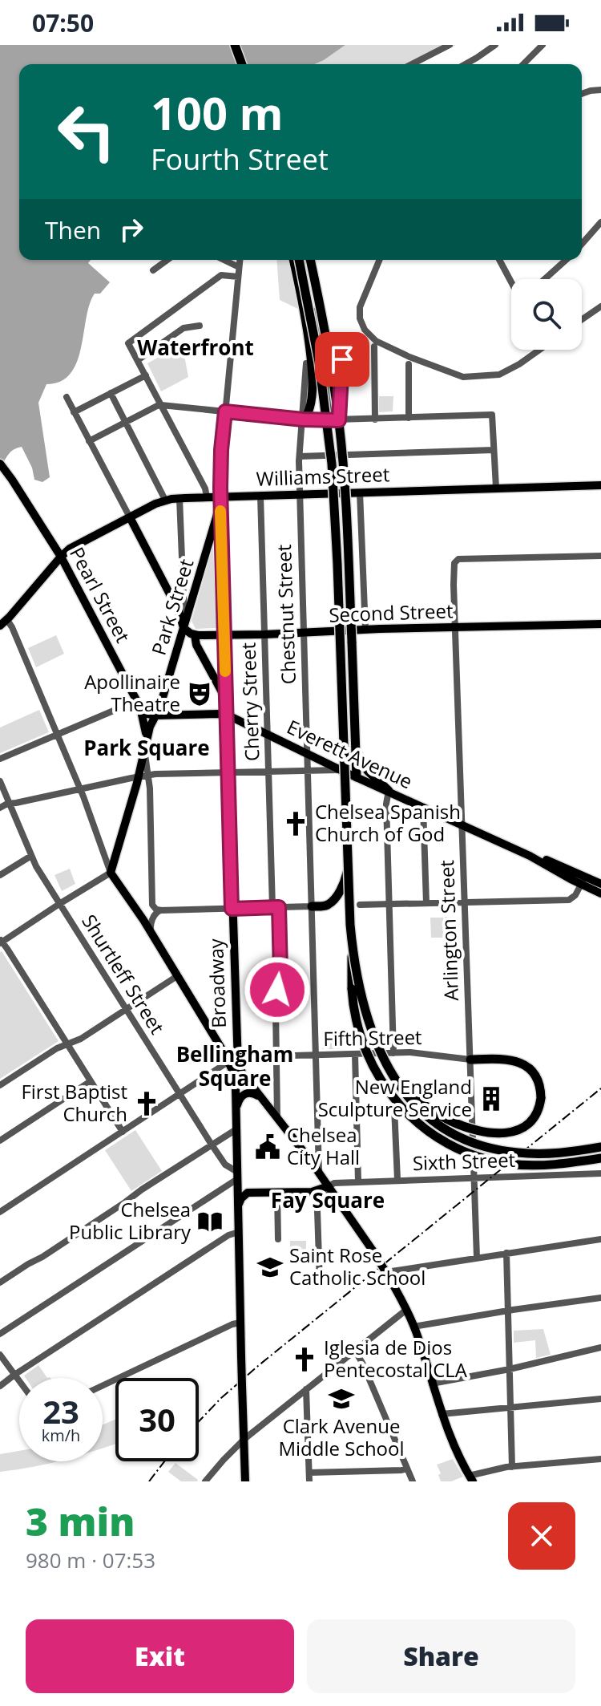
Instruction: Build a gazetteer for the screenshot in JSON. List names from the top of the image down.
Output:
{
  "streets": {
    "main road": [
      "Williams Street",
      "Pearl Street",
      "Park Street",
      "Second Street",
      "Everett Avenue",
      "Broadway"
    ],
    "street": [
      "Chestnut Street",
      "Cherry Street",
      "Arlington Street",
      "Shurtleff Street",
      "Fifth Street",
      "Sixth Street"
    ]
  },
  "crossings": [
    ["Williams Street", "Pearl Street"],
    ["Williams Street", "Park Street"],
    ["Williams Street", "Chestnut Street"],
    ["Williams Street", "Cherry Street"],
    ["Williams Street", "Broadway"],
    ["Pearl Street", "Park Street"],
    ["Park Street", "Broadway"],
    ["Second Street", "Chestnut Street"],
    ["Second Street", "Cherry Street"],
    ["Second Street", "Arlington Street"],
    ["Second Street", "Broadway"],
    ["Chestnut Street", "Everett Avenue"],
    ["Chestnut Street", "Fifth Street"],
    ["Cherry Street", "Everett Avenue"],
    ["Cherry Street", "Fifth Street"],
    ["Everett Avenue", "Arlington Street"],
    ["Everett Avenue", "Broadway"],
    ["Arlington Street", "Fifth Street"],
    ["Arlington Street", "Sixth Street"],
    ["Shurtleff Street", "Broadway"],
    ["Broadway", "Fifth Street"]
  ],
  "districts": [
    "Waterfront",
    "Park Square",
    "Bellingham Square",
    "Fay Square"
  ],
  "places": {
    "theatre": ["Apollinaire Theatre"],
    "church": ["Chelsea Spanish Church of God", "First Baptist Church", "Iglesia de Dios Pentecostal CLA"],
    "building": ["New England Sculpture Service"],
    "public building": ["Chelsea City Hall"],
    "library": ["Chelsea Public Library"],
    "school or university": ["Saint Rose Catholic School", "Clark Avenue Middle School"]
  },
  "page": {
    "status": "07:50",
    "turn": ["100 m", "Fourth Street"],
    "then": "Then",
    "speed": "23 km/h",
    "limit": "30",
    "heading": ["3 min", "980 m · 07:53"],
    "buttons": ["Exit", "Share"]
  }
}
